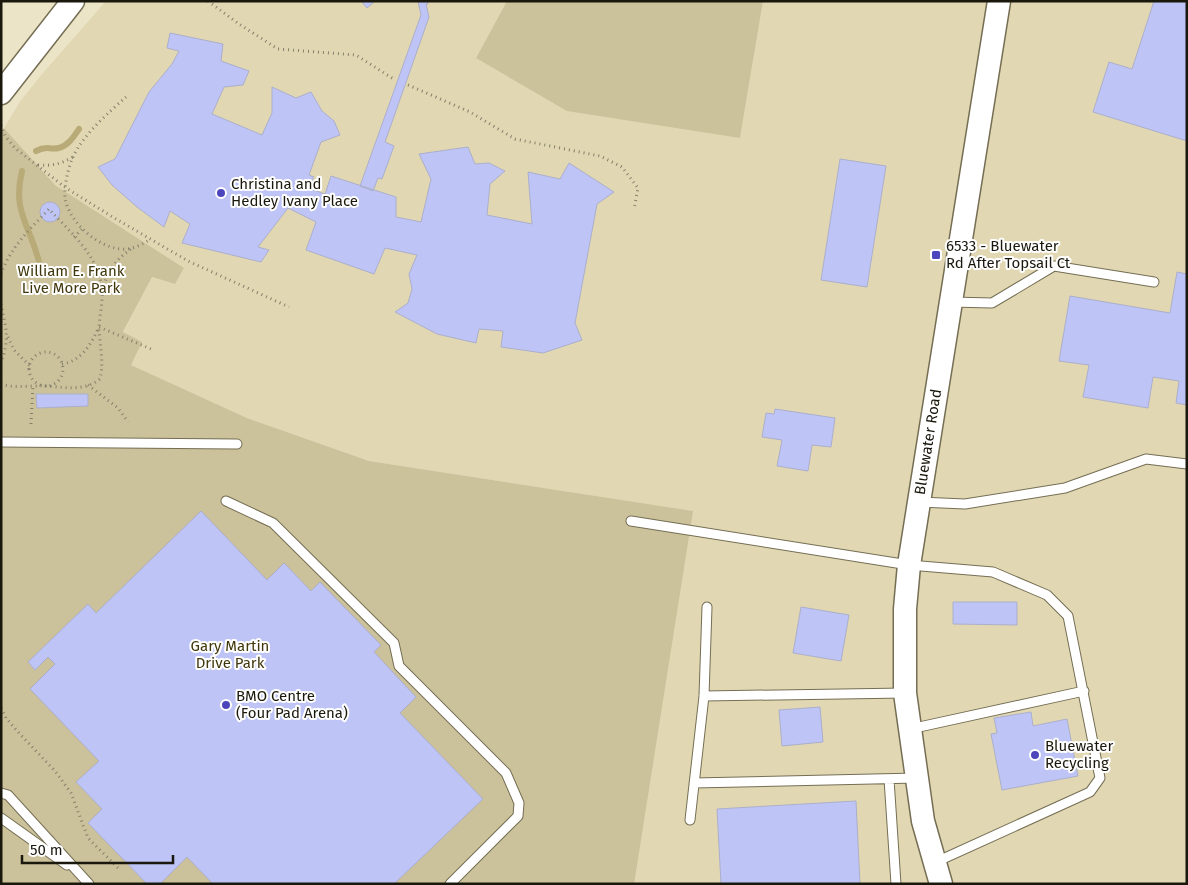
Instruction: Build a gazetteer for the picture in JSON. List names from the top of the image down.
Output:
{
  "streets": {
    "street": ["Bluewater Road"]
  },
  "parks": ["William E. Frank Live More Park", "Gary Martin Drive Park"],
  "places": {
    "other": ["Christina and Hedley Ivany Place", "BMO Centre (Four Pad Arena)", "Bluewater Recycling"],
    "transit": ["6533 - Bluewater Rd After Topsail Ct"]
  },
  "scale_bar": "50 m"
}
